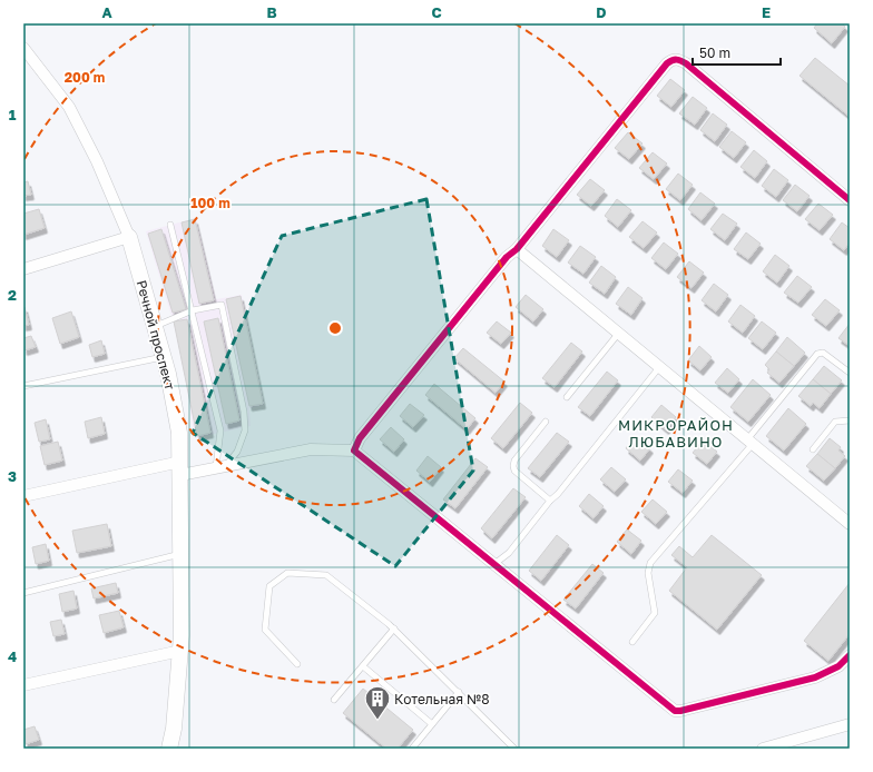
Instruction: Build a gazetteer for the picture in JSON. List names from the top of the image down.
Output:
{
  "streets": {
    "street": ["Речной проспект"]
  },
  "districts": ["МИКРОРАЙОН ЛЮБАВИНО"],
  "places": {
    "building": ["Котельная №8"]
  },
  "scale_bar": "50 m",
  "grid": {
    "columns": [
      "A",
      "B",
      "C",
      "D",
      "E"
    ],
    "rows": [
      "1",
      "2",
      "3",
      "4"
    ]
  },
  "rings": ["200 m", "100 m"]
}
